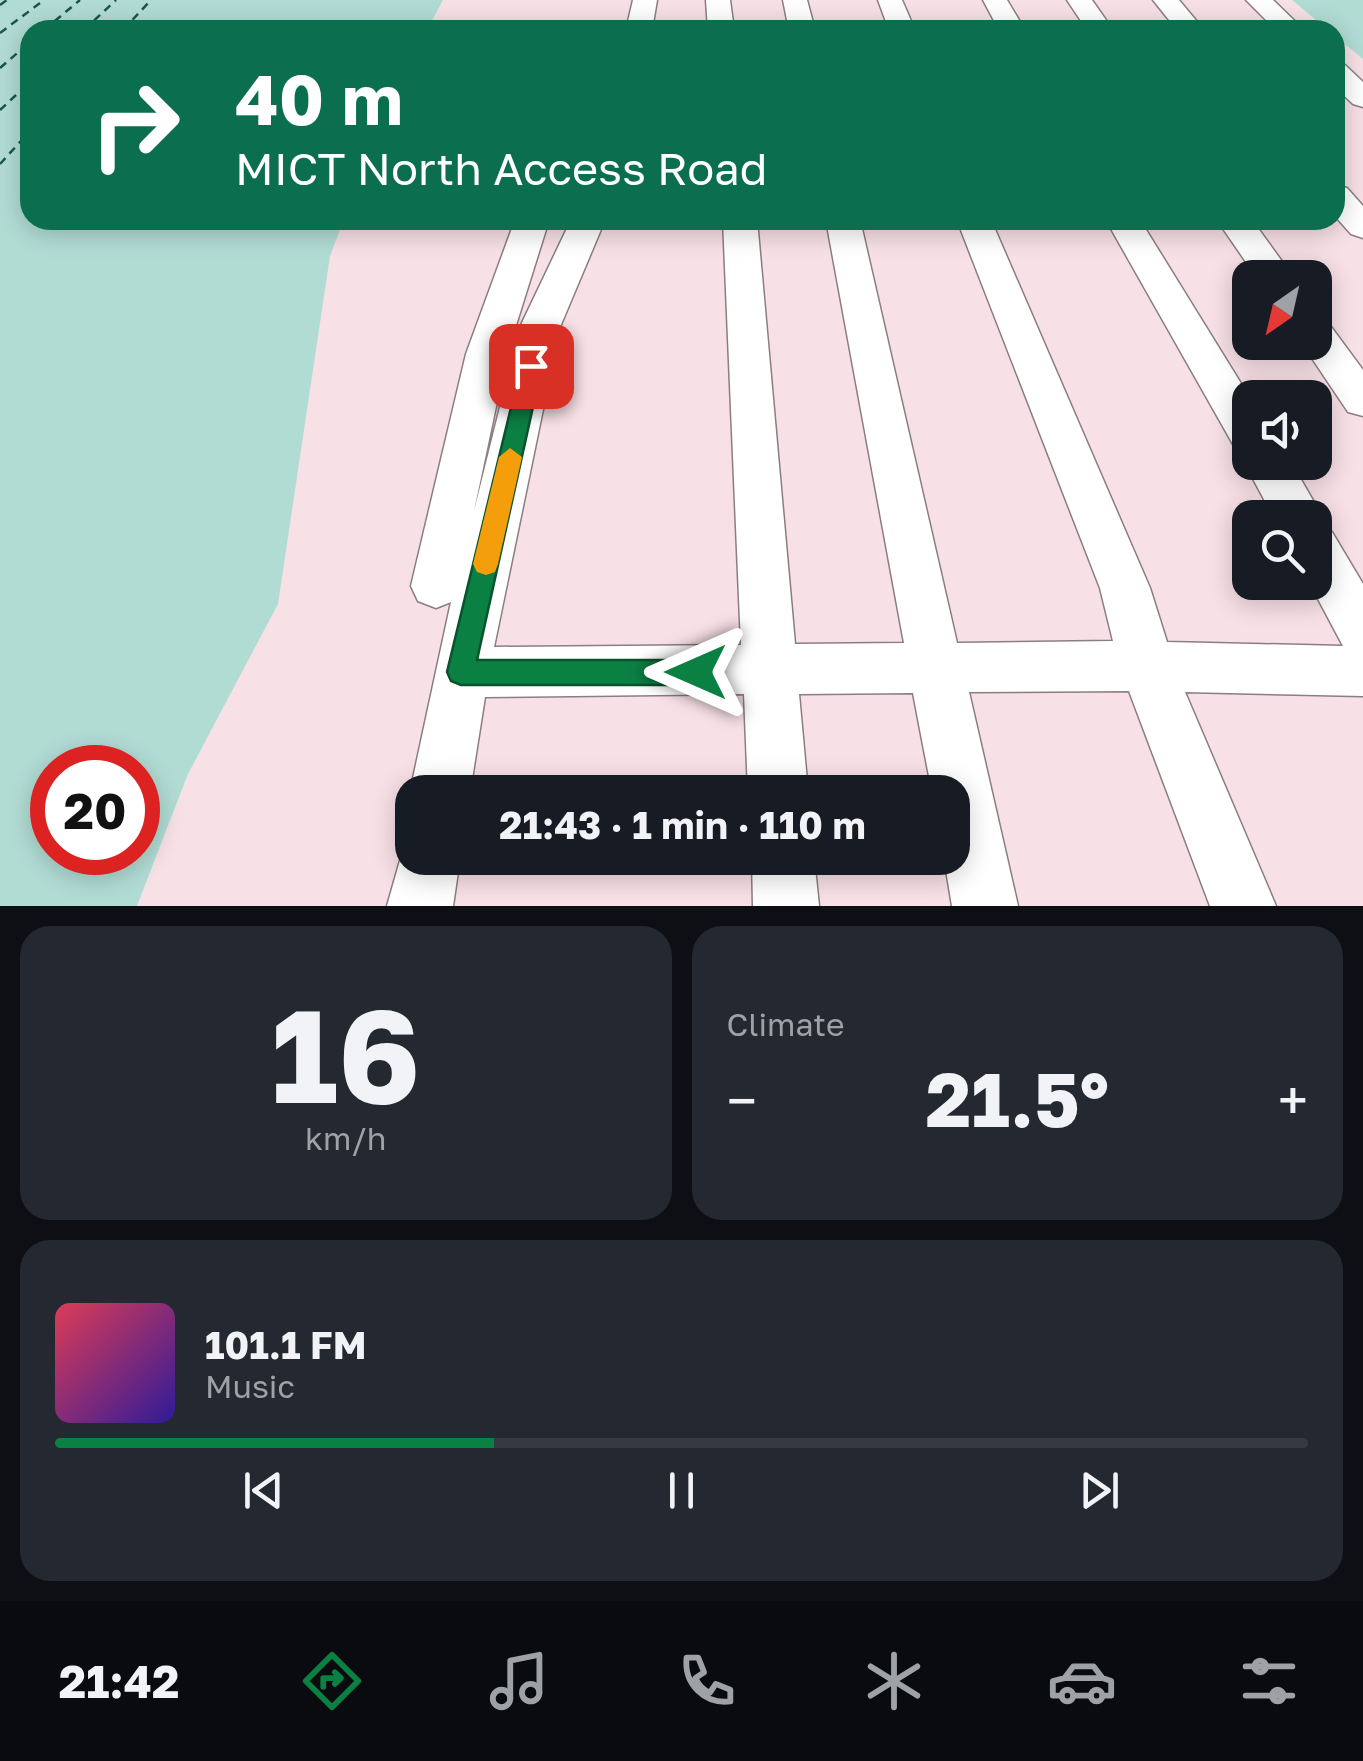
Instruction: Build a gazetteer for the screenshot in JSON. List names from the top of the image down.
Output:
{
  "north": "bottom left",
  "page": {
    "turn": ["40 m", "MICT North Access Road"],
    "limit": "20",
    "trip": "21:43 · 1 min · 110 m",
    "tile": [
      ["16", "km/h"],
      "Climate"
    ],
    "heat": ["−", "21.5°", "+"],
    "song": ["101.1 FM", "Music"],
    "tabs": "21:42"
  }
}
